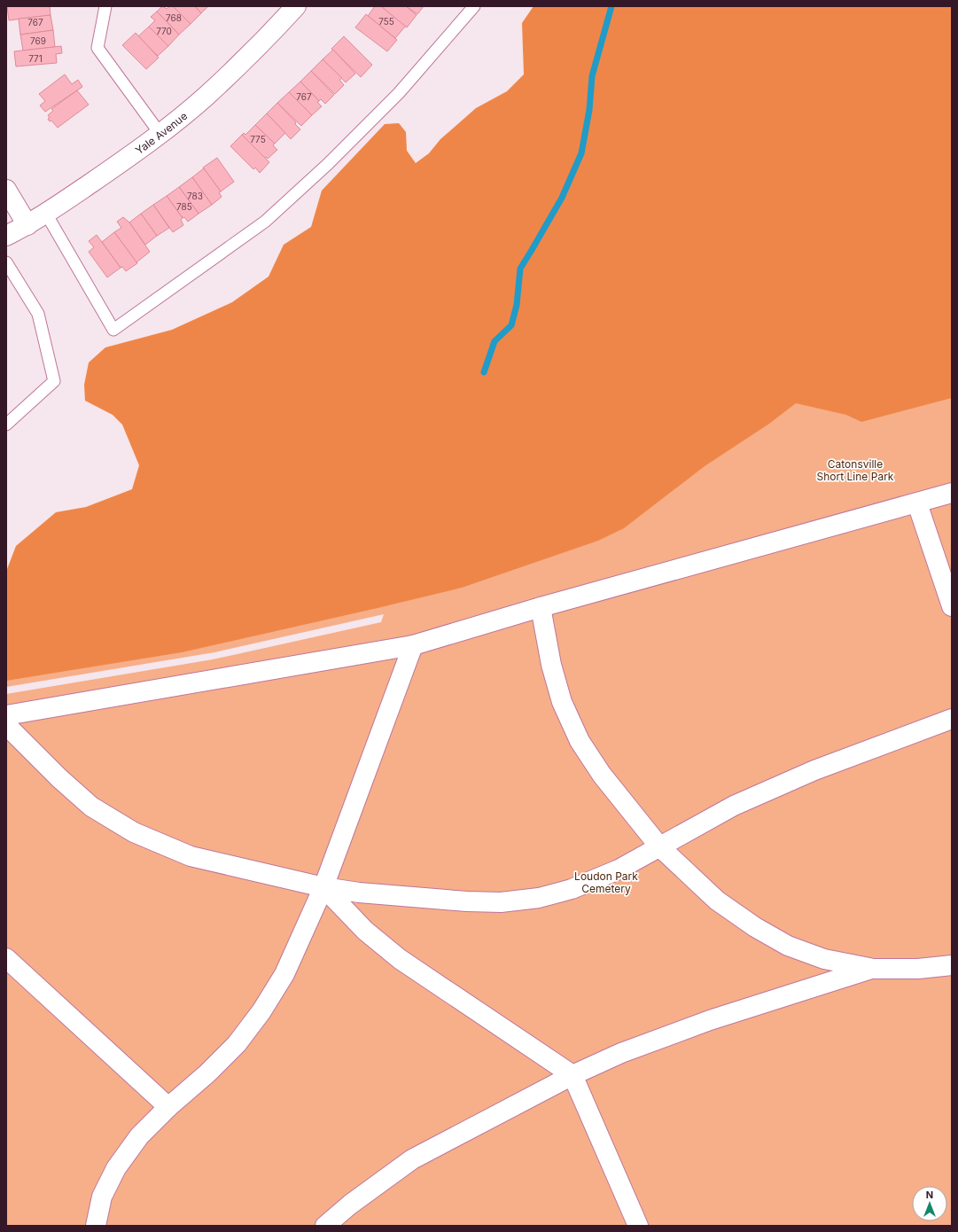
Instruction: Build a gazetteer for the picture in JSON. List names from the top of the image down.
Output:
{
  "streets": {
    "street": ["Yale Avenue"]
  },
  "parks": ["Catonsville Short Line Park", "Loudon Park Cemetery"],
  "house_numbers": [
    "768",
    "755",
    "767",
    "770",
    "769",
    "771",
    "767",
    "775",
    "783",
    "785"
  ],
  "north": "top"
}
